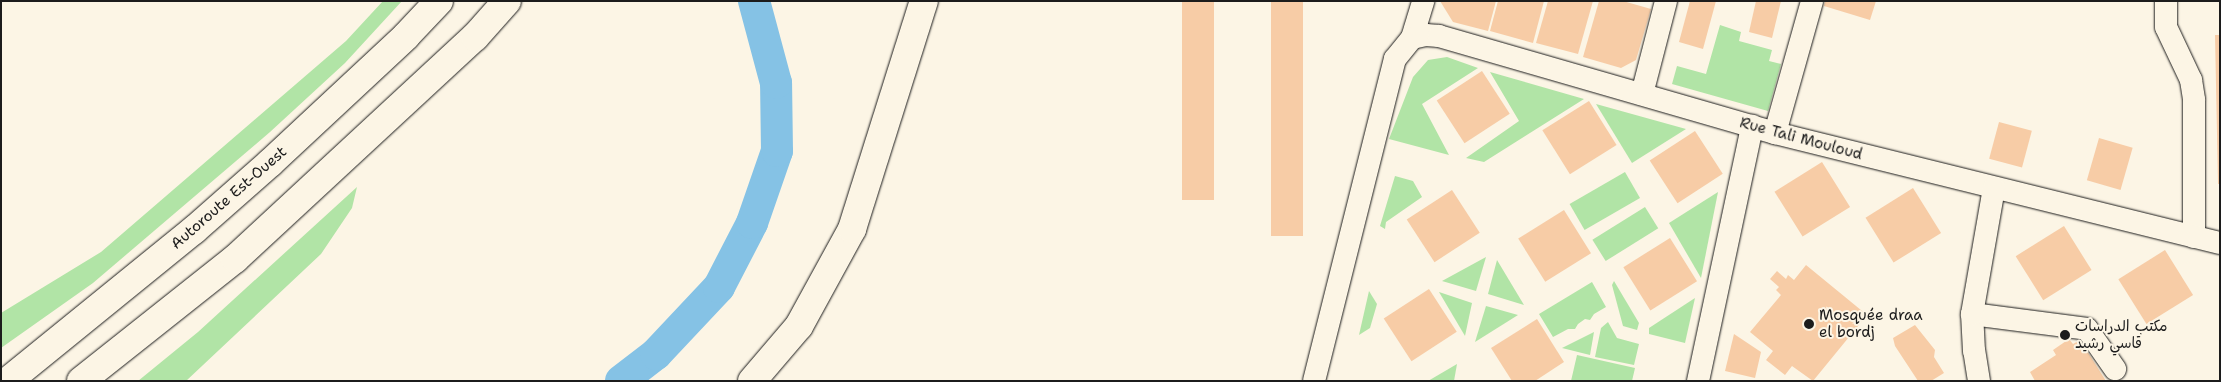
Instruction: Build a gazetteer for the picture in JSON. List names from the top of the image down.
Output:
{
  "streets": {
    "main road": ["Autoroute Est-Ouest"],
    "street": ["Rue Tali Mouloud"]
  },
  "places": ["Mosquée draa el bordj", "مكتب الدراسات قاسي رشيد"]
}
